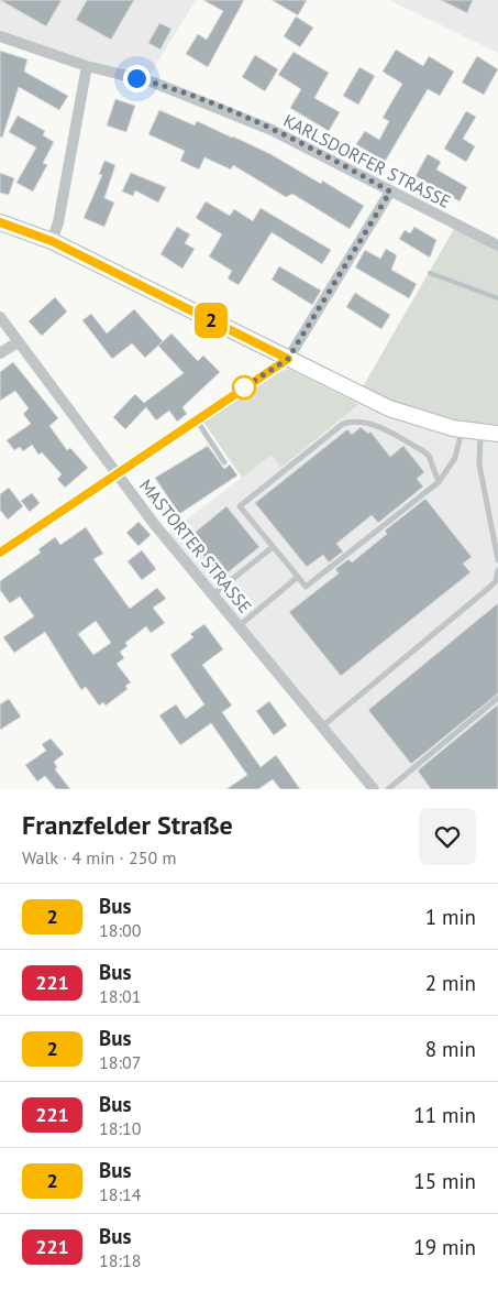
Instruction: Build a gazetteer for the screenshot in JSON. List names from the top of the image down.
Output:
{
  "streets": {
    "street": ["KARLSDORFER STRASSE", "MASTORTER STRASSE"]
  },
  "lines": ["bus line 2"],
  "page": {
    "on_map": "2",
    "heading": ["Franzfelder Straße", "Walk · 4 min · 250 m"],
    "list": [
      {
        "mark": "2",
        "name": "Bus",
        "note": "18:00",
        "value": "1 min"
      },
      {
        "mark": "221",
        "name": "Bus",
        "note": "18:01",
        "value": "2 min"
      },
      {
        "mark": "2",
        "name": "Bus",
        "note": "18:07",
        "value": "8 min"
      },
      {
        "mark": "221",
        "name": "Bus",
        "note": "18:10",
        "value": "11 min"
      },
      {
        "mark": "2",
        "name": "Bus",
        "note": "18:14",
        "value": "15 min"
      },
      {
        "mark": "221",
        "name": "Bus",
        "note": "18:18",
        "value": "19 min"
      }
    ]
  }
}
